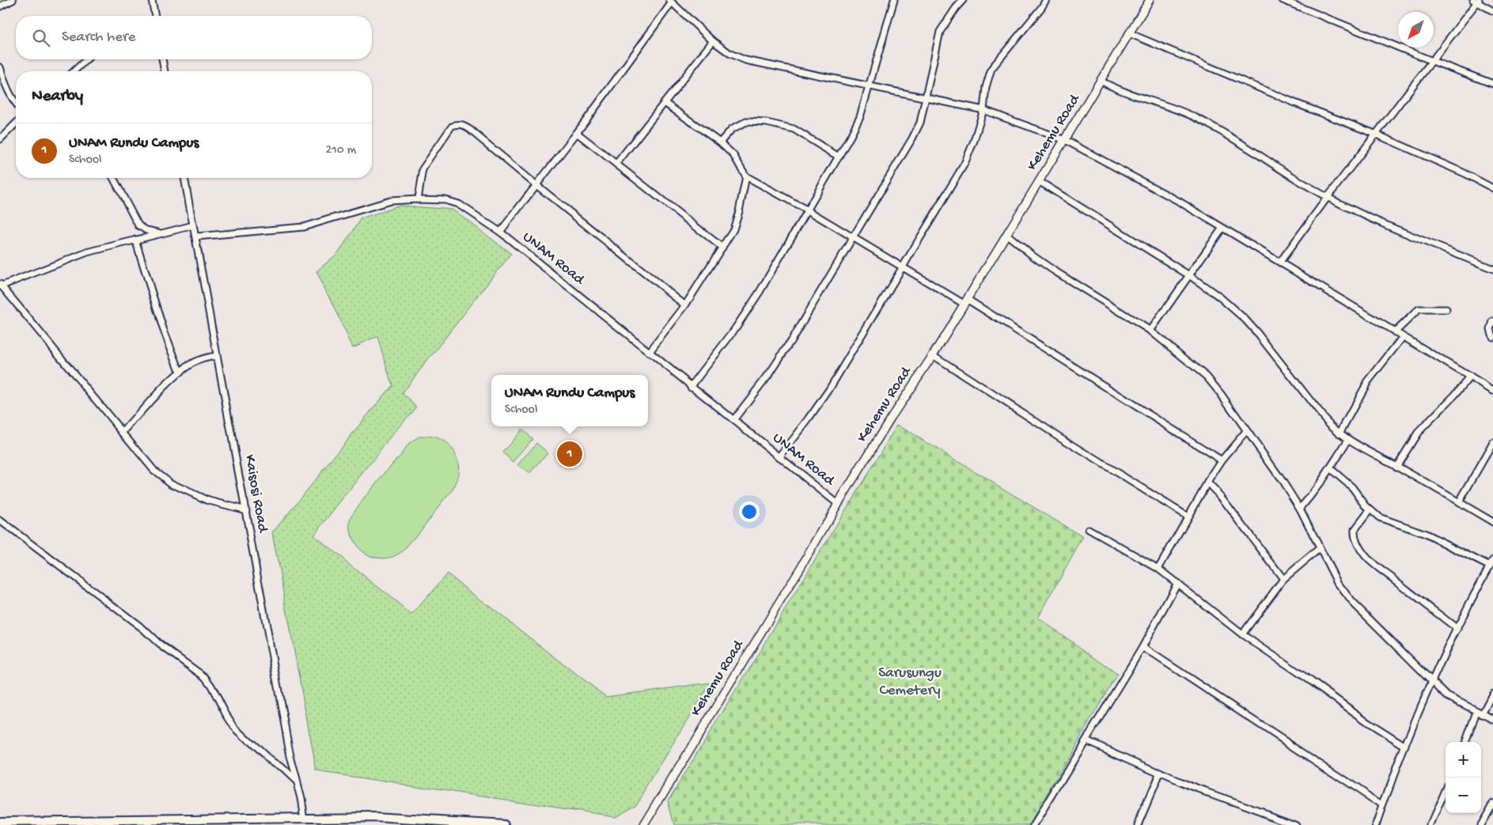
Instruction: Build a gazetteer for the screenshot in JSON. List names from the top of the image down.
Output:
{
  "streets": {
    "street": ["Kehemu Road", "UNAM Road", "Kaisosi Road"]
  },
  "crossings": [
    ["Kehemu Road", "UNAM Road"],
    ["UNAM Road", "Kaisosi Road"]
  ],
  "parks": ["Sarusungu Cemetery"],
  "north": "bottom left",
  "page": {
    "search": "Search here",
    "heading": "Nearby",
    "list": [
      {
        "mark": "1",
        "name": "UNAM Rundu Campus",
        "note": "School",
        "value": "210 m"
      }
    ],
    "popup": ["UNAM Rundu Campus", "School"],
    "pins": "1",
    "map_buttons": ["+", "−"]
  }
}
